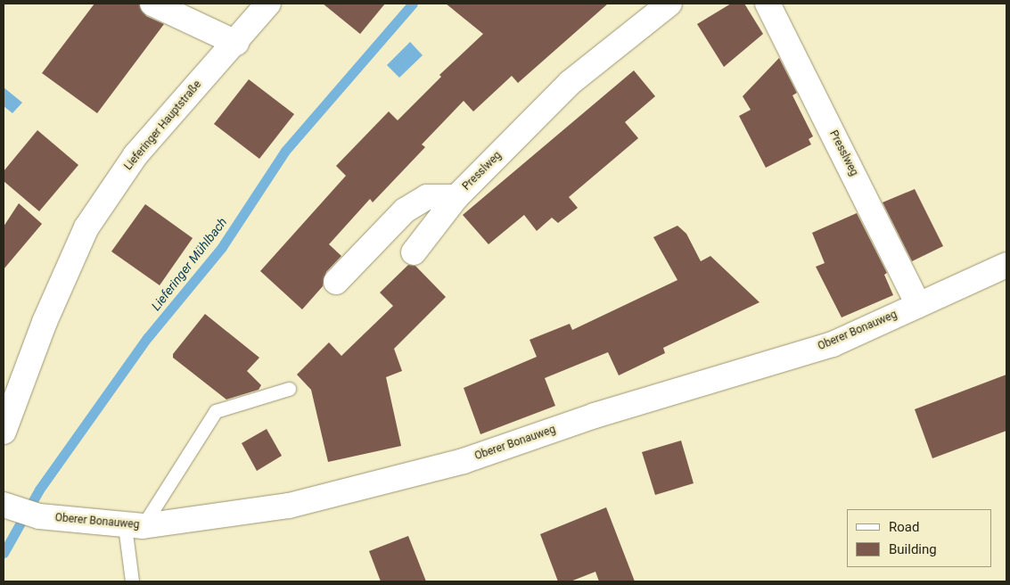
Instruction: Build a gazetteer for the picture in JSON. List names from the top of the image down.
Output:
{
  "streets": {
    "street": ["Lieferinger Hauptstraße", "Presslweg", "Oberer Bonauweg"]
  },
  "crossings": [
    ["Presslweg", "Oberer Bonauweg"]
  ],
  "water": ["Lieferinger Mühlbach"],
  "legend": ["Road", "Building"]
}
